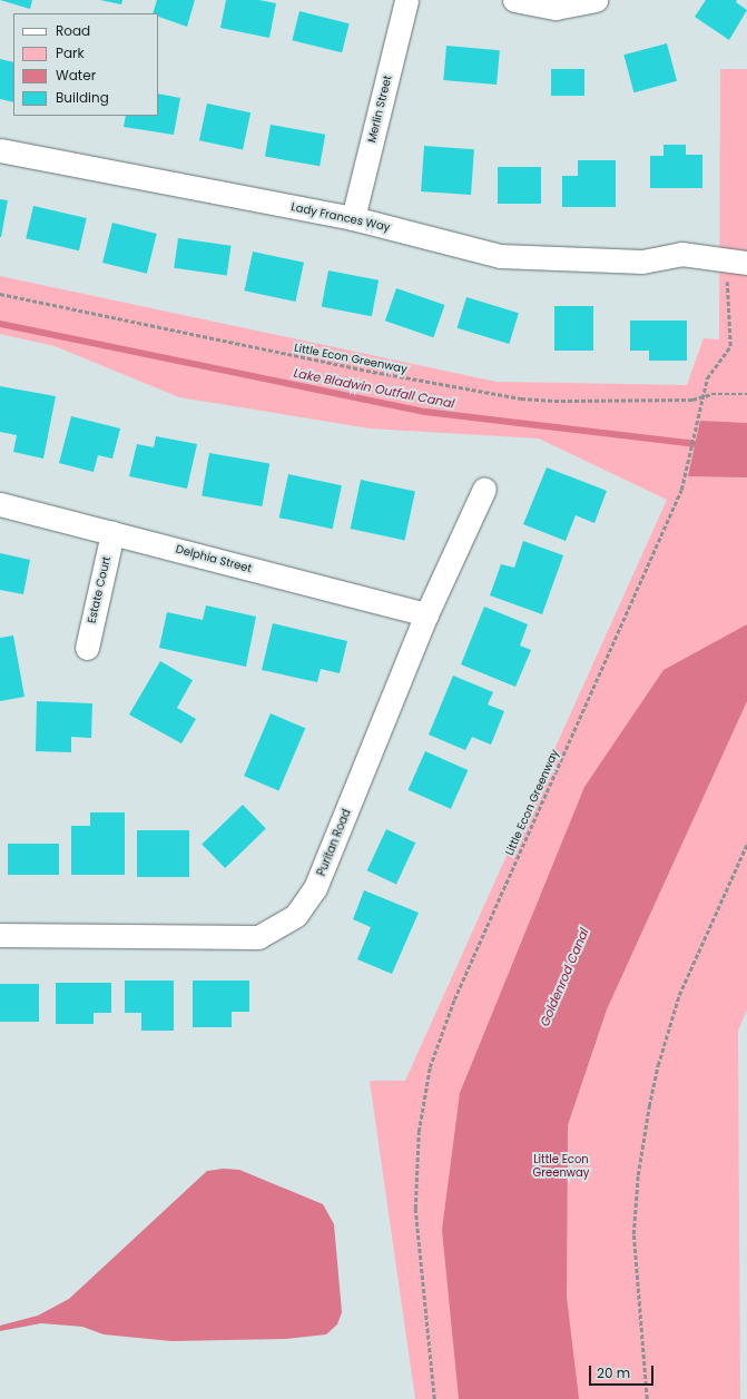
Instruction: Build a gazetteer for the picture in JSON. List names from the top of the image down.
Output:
{
  "streets": {
    "street": [
      "Merlin Street",
      "Lady Frances Way",
      "Delphia Street",
      "Estate Court",
      "Puritan Road"
    ],
    "path": ["Little Econ Greenway"]
  },
  "crossings": [
    ["Merlin Street", "Lady Frances Way"],
    ["Lady Frances Way", "Little Econ Greenway"],
    ["Delphia Street", "Estate Court"],
    ["Delphia Street", "Puritan Road"]
  ],
  "water": ["Lake Bladwin Outfall Canal", "Goldenrod Canal"],
  "parks": ["Little Econ Greenway"],
  "legend": [
    "Road",
    "Park",
    "Water",
    "Building"
  ],
  "scale_bar": "20 m"
}
